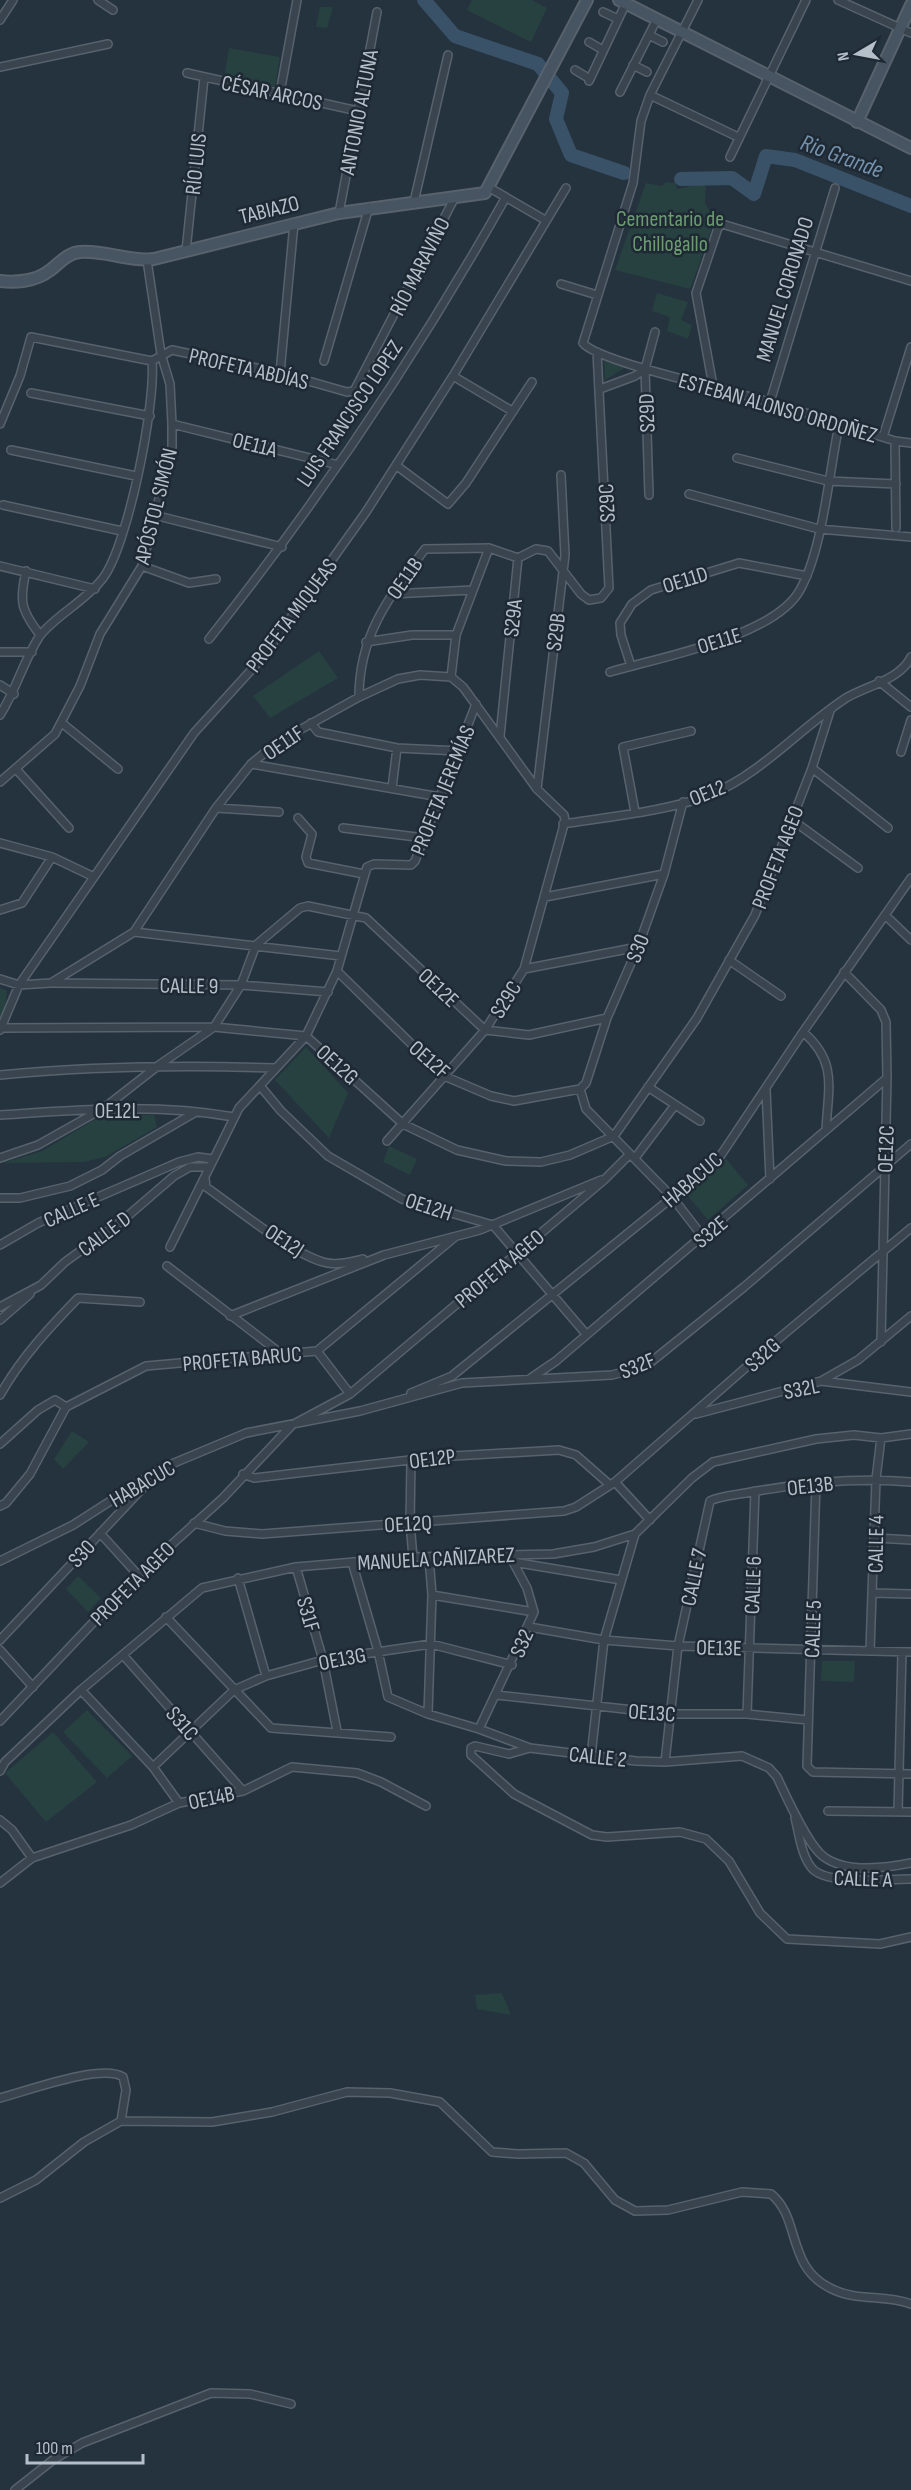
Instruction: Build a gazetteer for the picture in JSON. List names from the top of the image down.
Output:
{
  "streets": {
    "street": [
      "CÉSAR ARCOS",
      "ANTONIO ALTUNA",
      "RÍO LUIS",
      "TABIAZO",
      "RÍO MARAVIÑO",
      "MANUEL CORONADO",
      "PROFETA ABDÍAS",
      "ESTEBAN ALONSO ORDOÑEZ",
      "LUIS FRANCISCO LOPEZ",
      "S29D",
      "OE11A",
      "S29C",
      "APÓSTOL SIMÓN",
      "OE11B",
      "OE11D",
      "PROFETA MIQUEAS",
      "S29A",
      "S29B",
      "OE11E",
      "OE11F",
      "PROFETA JEREMÍAS",
      "OE12",
      "PROFETA AGEO",
      "S30",
      "CALLE 9",
      "OE12E",
      "OE12F",
      "OE12G",
      "OE12L",
      "OE12C",
      "HABACUC",
      "OE12H",
      "CALLE E",
      "S32E",
      "CALLE D",
      "OE12J",
      "S32G",
      "PROFETA BARUC",
      "S32F",
      "S32L",
      "OE12P",
      "OE13B",
      "OE12Q",
      "CALLE 4",
      "MANUELA CAÑIZAREZ",
      "CALLE 7",
      "CALLE 6",
      "S31F",
      "CALLE 5",
      "S32",
      "OE13E",
      "OE13G",
      "OE13C",
      "S31C",
      "CALLE 2",
      "OE14B",
      "CALLE A"
    ]
  },
  "crossings": [
    ["CÉSAR ARCOS", "ANTONIO ALTUNA"],
    ["CÉSAR ARCOS", "RÍO LUIS"],
    ["ANTONIO ALTUNA", "TABIAZO"],
    ["RÍO LUIS", "TABIAZO"],
    ["TABIAZO", "RÍO MARAVIÑO"],
    ["TABIAZO", "APÓSTOL SIMÓN"],
    ["RÍO MARAVIÑO", "PROFETA ABDÍAS"],
    ["MANUEL CORONADO", "ESTEBAN ALONSO ORDOÑEZ"],
    ["PROFETA ABDÍAS", "APÓSTOL SIMÓN"],
    ["ESTEBAN ALONSO ORDOÑEZ", "S29D"],
    ["ESTEBAN ALONSO ORDOÑEZ", "S29C"],
    ["ESTEBAN ALONSO ORDOÑEZ", "OE11E"],
    ["LUIS FRANCISCO LOPEZ", "OE11A"],
    ["OE11A", "APÓSTOL SIMÓN"],
    ["S29C", "S29B"],
    ["S29C", "OE12"],
    ["S29C", "OE12E"],
    ["S29C", "OE12F"],
    ["S29C", "OE12G"],
    ["OE11B", "S29A"],
    ["OE11B", "OE11F"],
    ["OE11D", "OE11E"],
    ["PROFETA MIQUEAS", "OE11F"],
    ["PROFETA MIQUEAS", "OE12G"],
    ["OE11F", "CALLE 9"],
    ["OE12", "PROFETA AGEO"],
    ["OE12", "S30"],
    ["PROFETA AGEO", "OE12G"],
    ["PROFETA AGEO", "HABACUC"],
    ["PROFETA AGEO", "PROFETA BARUC"],
    ["PROFETA AGEO", "S32F"],
    ["PROFETA AGEO", "OE12P"],
    ["PROFETA AGEO", "OE12Q"],
    ["S30", "OE12F"],
    ["S30", "HABACUC"],
    ["OE12C", "HABACUC"],
    ["OE12C", "S32E"],
    ["OE12C", "S32G"],
    ["OE12C", "S32F"],
    ["HABACUC", "S32F"],
    ["OE12H", "PROFETA BARUC"],
    ["CALLE E", "CALLE D"],
    ["S32E", "S32F"],
    ["S32G", "S32L"],
    ["S32G", "OE12P"],
    ["S32G", "OE12Q"],
    ["OE12P", "OE12Q"],
    ["OE12P", "MANUELA CAÑIZAREZ"],
    ["OE13B", "CALLE 4"],
    ["OE13B", "CALLE 7"],
    ["OE13B", "CALLE 6"],
    ["OE13B", "CALLE 5"],
    ["CALLE 4", "MANUELA CAÑIZAREZ"],
    ["CALLE 4", "OE13E"],
    ["MANUELA CAÑIZAREZ", "S31F"],
    ["MANUELA CAÑIZAREZ", "S32"],
    ["MANUELA CAÑIZAREZ", "S31C"],
    ["CALLE 7", "OE13E"],
    ["CALLE 7", "OE13C"],
    ["CALLE 7", "CALLE 2"],
    ["CALLE 6", "OE13E"],
    ["CALLE 6", "OE13C"],
    ["S31F", "OE13G"],
    ["CALLE 5", "OE13E"],
    ["CALLE 5", "OE13C"],
    ["S32", "OE13E"],
    ["S32", "OE13G"],
    ["S32", "OE13C"],
    ["S32", "CALLE 2"],
    ["OE13G", "S31C"],
    ["OE13G", "CALLE 2"],
    ["S31C", "OE14B"],
    ["CALLE 2", "CALLE A"]
  ],
  "water": ["Rio Grande"],
  "parks": ["Cementario de Chillogallo"],
  "scale_bar": "100 m",
  "north": "left"
}
